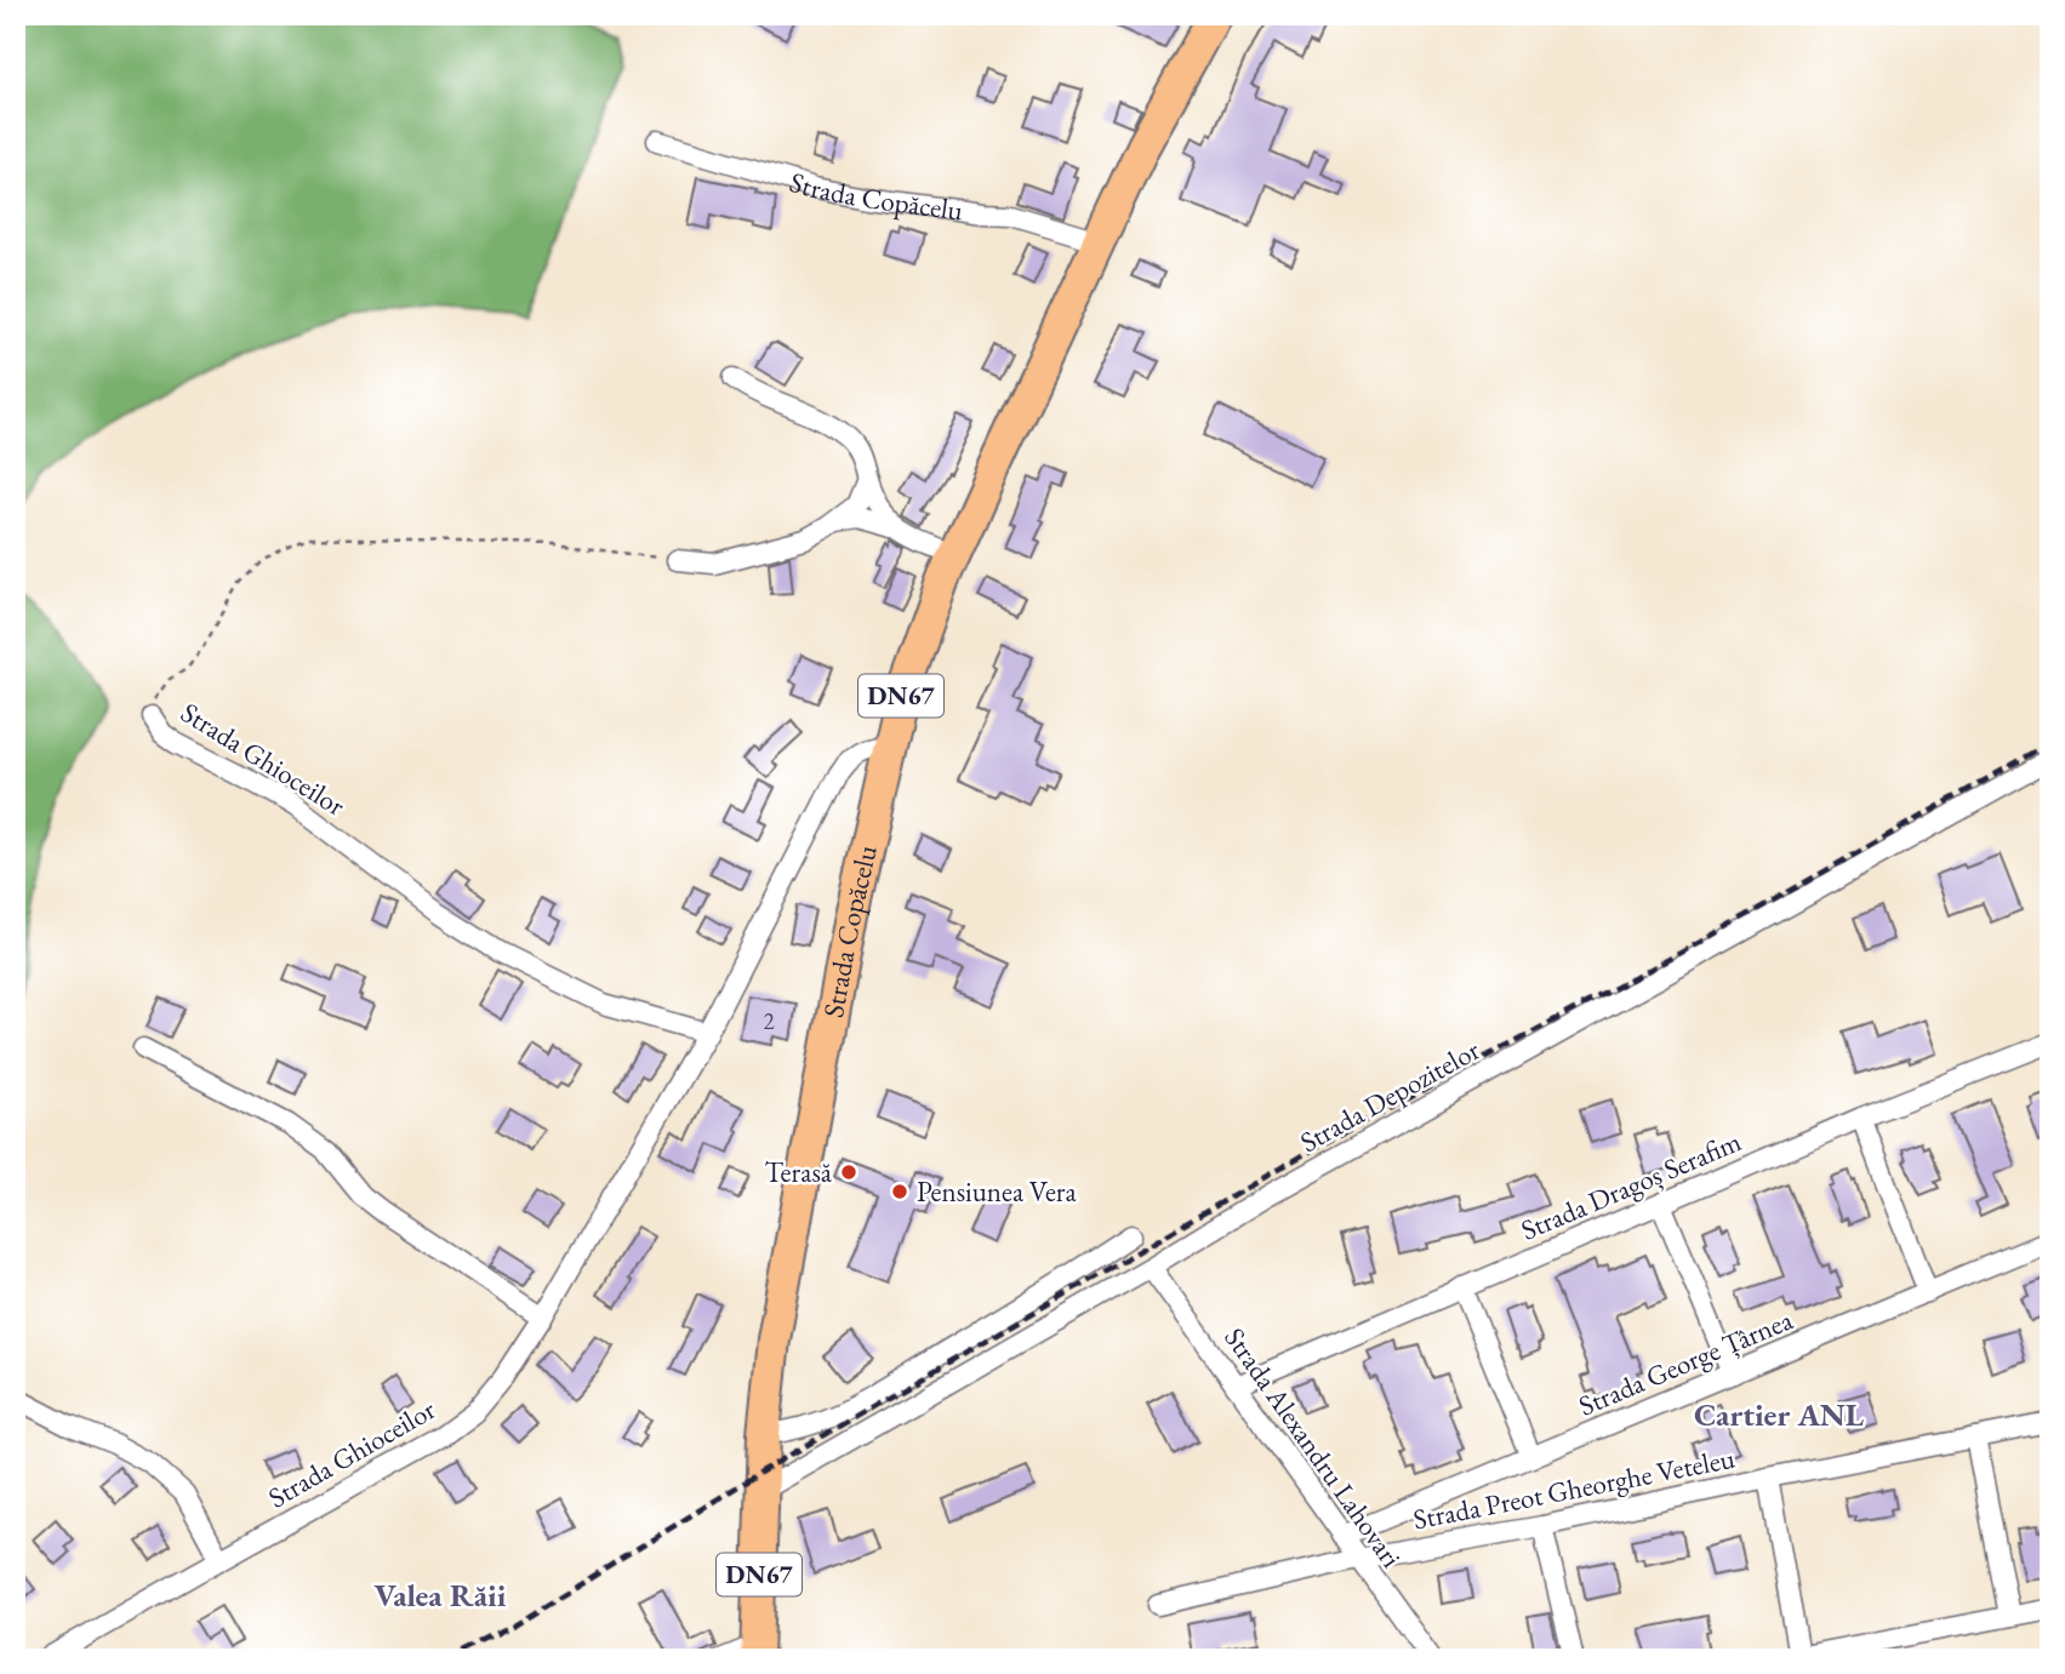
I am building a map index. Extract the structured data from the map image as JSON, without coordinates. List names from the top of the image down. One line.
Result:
{"streets":{"main road":["Strada Copăcelu","DN67"],"street":["Strada Ghioceilor","Strada Depozitelor","Strada Dragoș Serafim","Strada George Țârnea","Strada Alexandru Lahovari","Strada Preot Gheorghe Veteleu"]},"crossings":[["Strada Copăcelu","Strada Ghioceilor"],["Strada Copăcelu","Strada Depozitelor"],["Strada Depozitelor","Strada Alexandru Lahovari"],["Strada Dragoș Serafim","Strada Alexandru Lahovari"],["Strada George Țârnea","Strada Alexandru Lahovari"],["Strada Alexandru Lahovari","Strada Preot Gheorghe Veteleu"]],"districts":["Cartier ANL","Valea Răii"],"places":["Terasă","Pensiunea Vera"],"house_numbers":["2"]}
